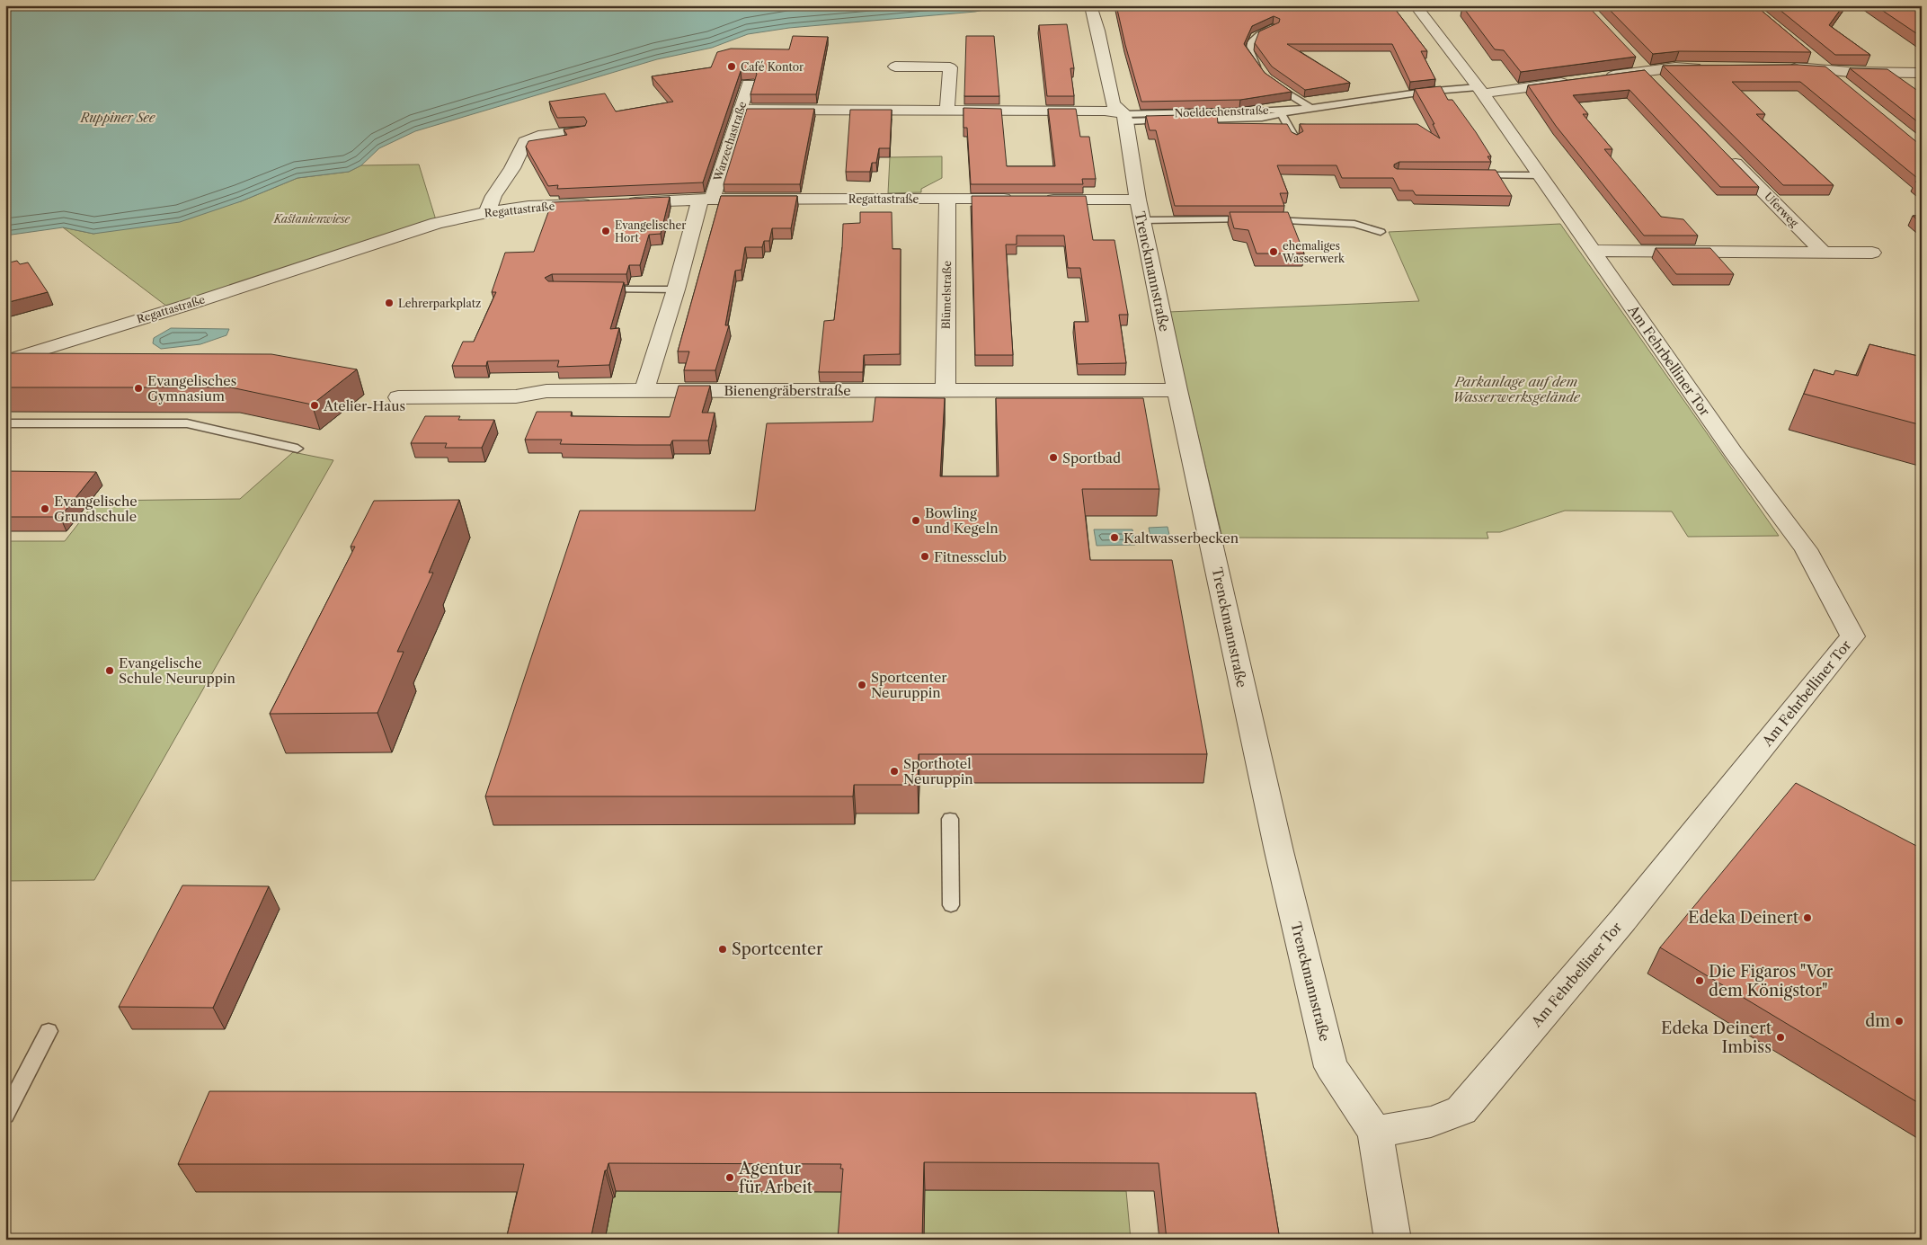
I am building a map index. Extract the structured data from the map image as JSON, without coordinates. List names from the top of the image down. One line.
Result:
{"streets":{"street":["Noeldechenstraße","Warzechastraße","Regattastraße","Uferweg","Trenckmannstraße","Blümelstraße","Am Fehrbelliner Tor","Bienengräberstraße"]},"crossings":[["Noeldechenstraße","Warzechastraße"],["Noeldechenstraße","Trenckmannstraße"],["Warzechastraße","Regattastraße"],["Warzechastraße","Bienengräberstraße"],["Regattastraße","Blümelstraße"],["Trenckmannstraße","Am Fehrbelliner Tor"],["Trenckmannstraße","Bienengräberstraße"],["Blümelstraße","Bienengräberstraße"]],"water":["Ruppiner See"],"parks":["Kastanienwiese","Parkanlage auf dem Wasserwerksgelände"],"places":["Café Kontor","Evangelischer Hort","ehemaliges Wasserwerk","Lehrerparkplatz","Evangelisches Gymnasium","Atelier-Haus","Sportbad","Evangelische Grundschule","Bowling und Kegeln","Kaltwasserbecken","Fitnessclub","Evangelische Schule Neuruppin","Sportcenter Neuruppin","Sporthotel Neuruppin","Edeka Deinert","Sportcenter","Die Figaros \"Vor dem Königstor\"","dm","Edeka Deinert Imbiss","Agentur für Arbeit"]}
